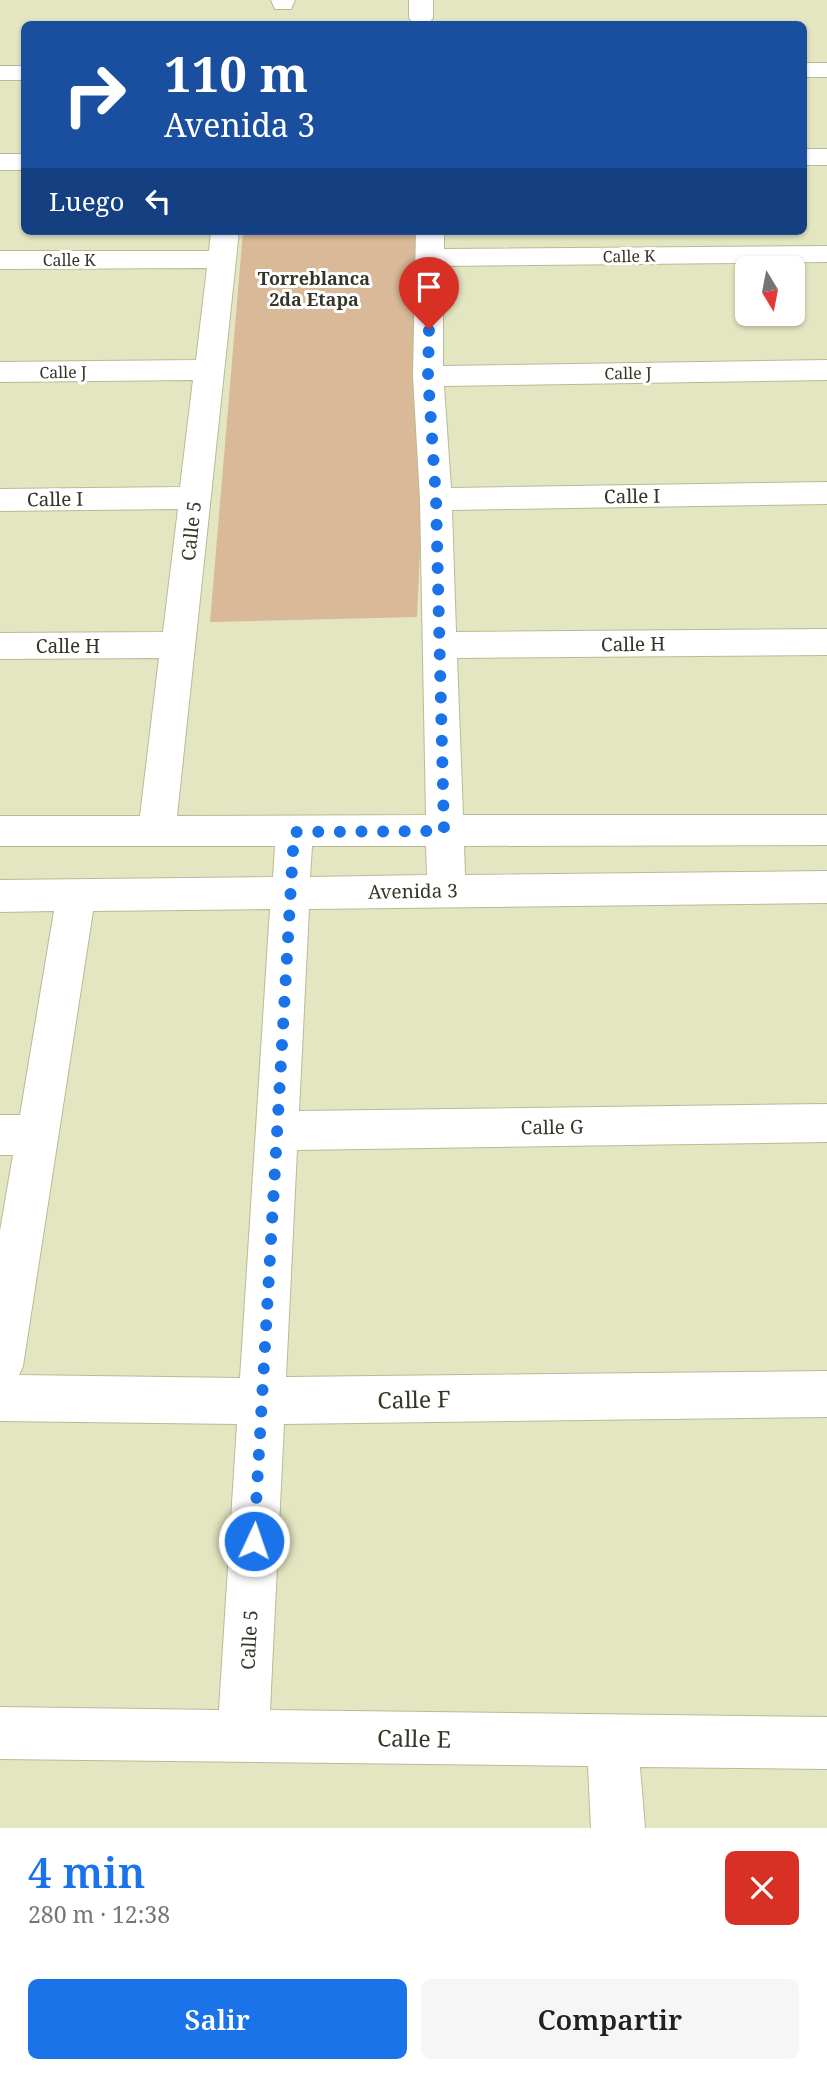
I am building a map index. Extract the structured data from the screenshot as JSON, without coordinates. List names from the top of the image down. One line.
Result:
{"streets":{"street":["Calle K","Calle J","Calle I","Calle 5","Calle H","Avenida 3","Calle G","Calle F","Calle E"]},"crossings":[["Calle K","Calle 5"],["Calle J","Calle 5"],["Calle I","Calle 5"],["Calle 5","Calle H"],["Calle 5","Avenida 3"],["Calle 5","Calle G"],["Calle 5","Calle F"],["Calle 5","Calle E"]],"districts":["Torreblanca 2da Etapa"],"north":"bottom","page":{"turn":["110 m","Avenida 3"],"then":"Luego","heading":["4 min","280 m · 12:38"],"buttons":["Salir","Compartir"]}}
